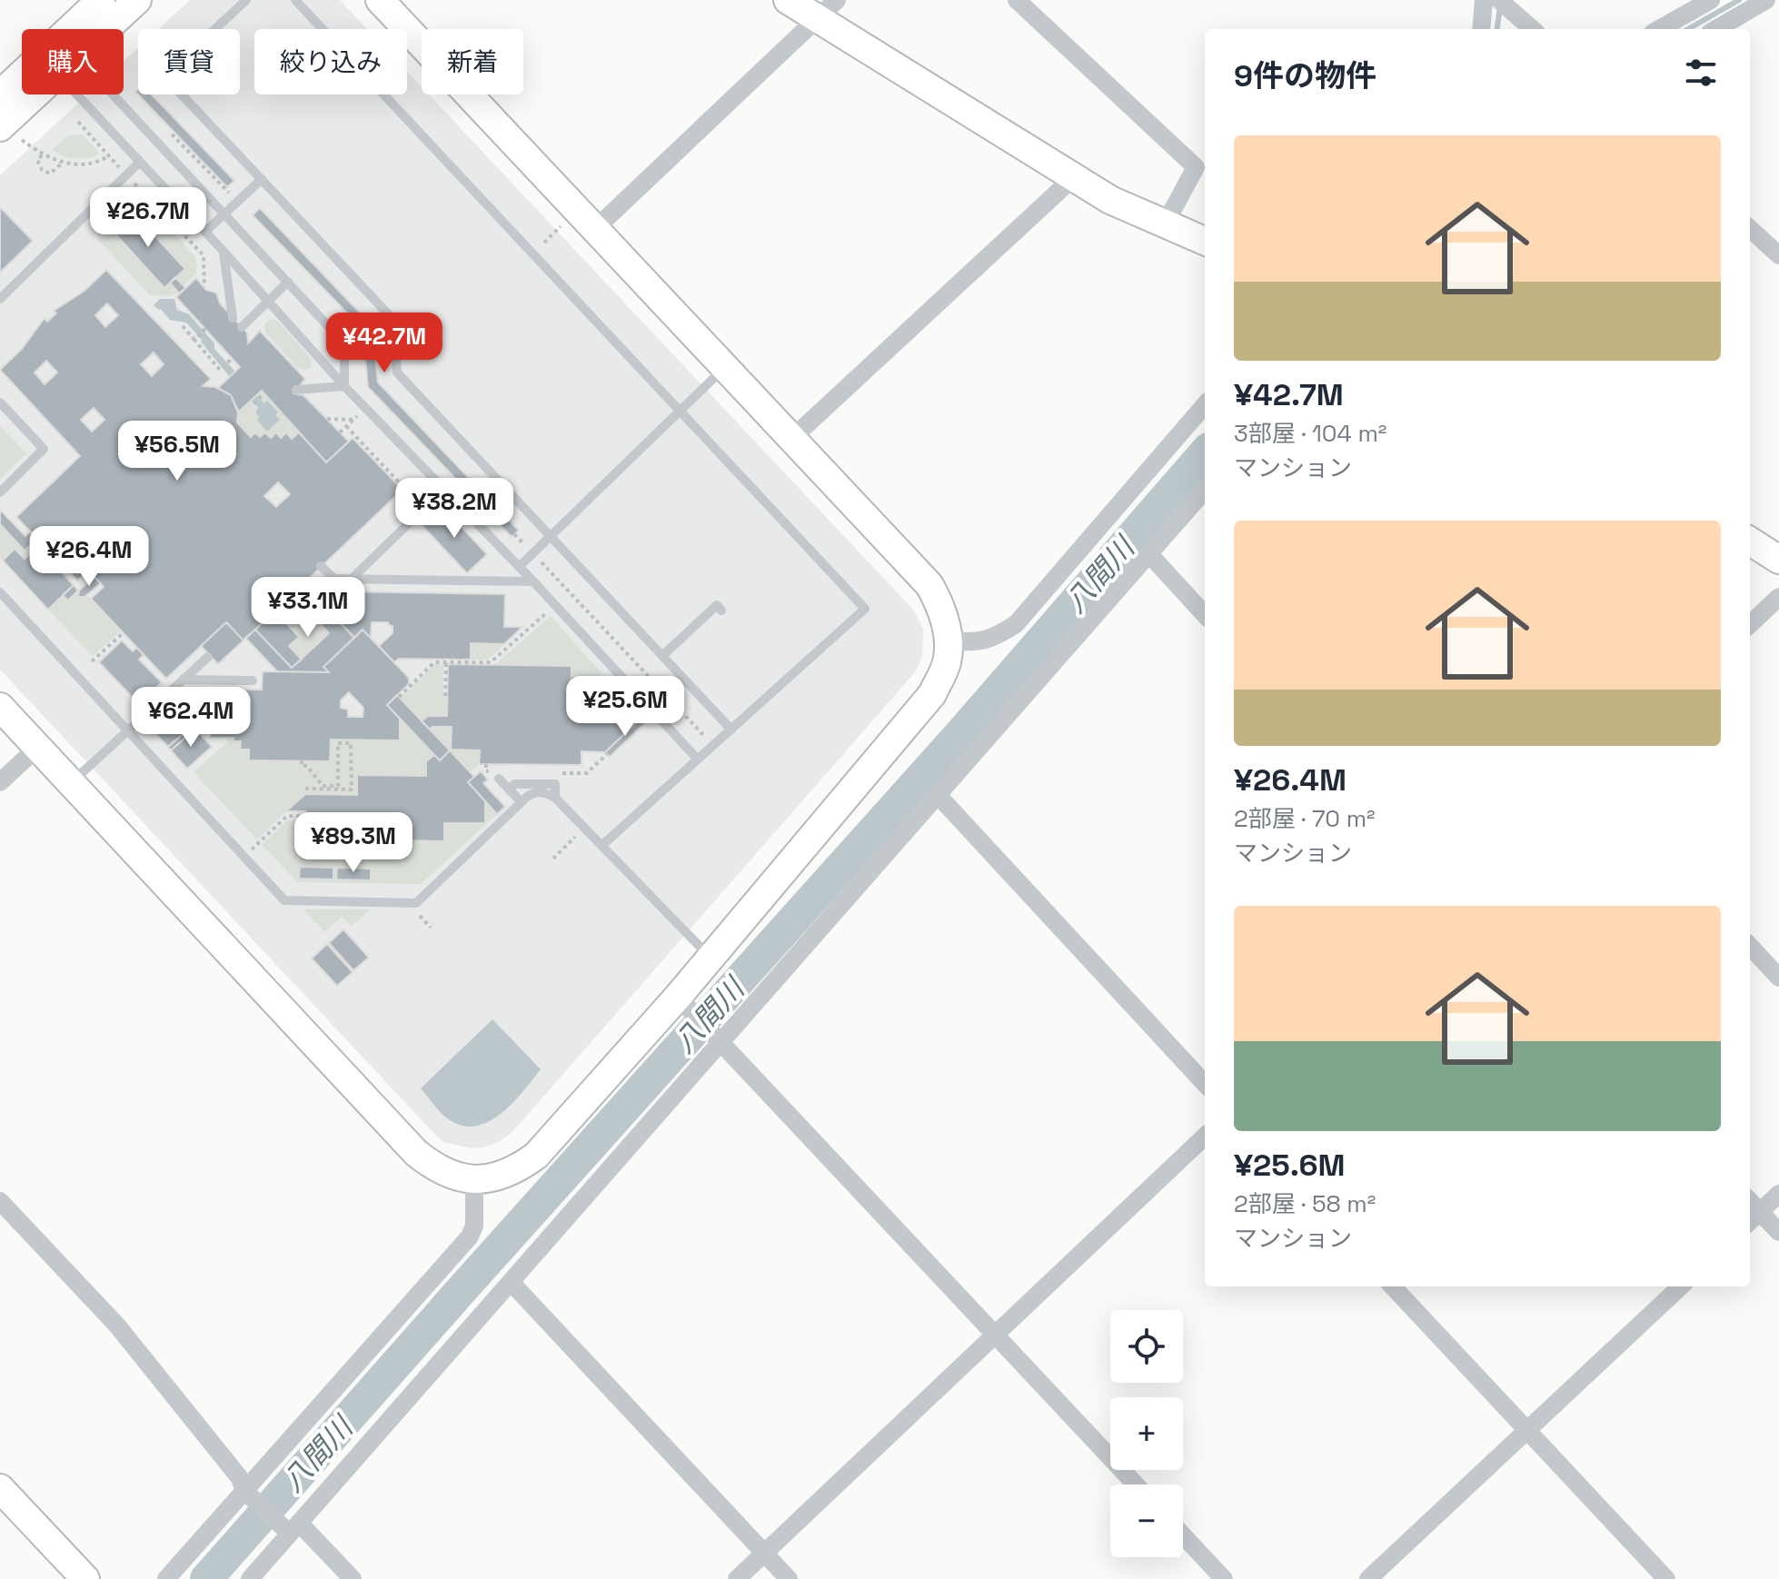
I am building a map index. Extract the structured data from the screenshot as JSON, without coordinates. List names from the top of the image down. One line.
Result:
{"water":["八間川"],"page":{"chip":["購入","賃貸","絞り込み","新着"],"heading":"9件の物件","list":[{"name":"¥42.7M","note":"3部屋 · 104 m² · マンション"},{"name":"¥26.4M","note":"2部屋 · 70 m² · マンション"},{"name":"¥25.6M","note":"2部屋 · 58 m² · マンション"}],"price":["¥26.7M","¥42.7M","¥56.5M","¥38.2M","¥26.4M","¥33.1M","¥25.6M","¥62.4M","¥89.3M"],"map_buttons":["+","−"]}}
